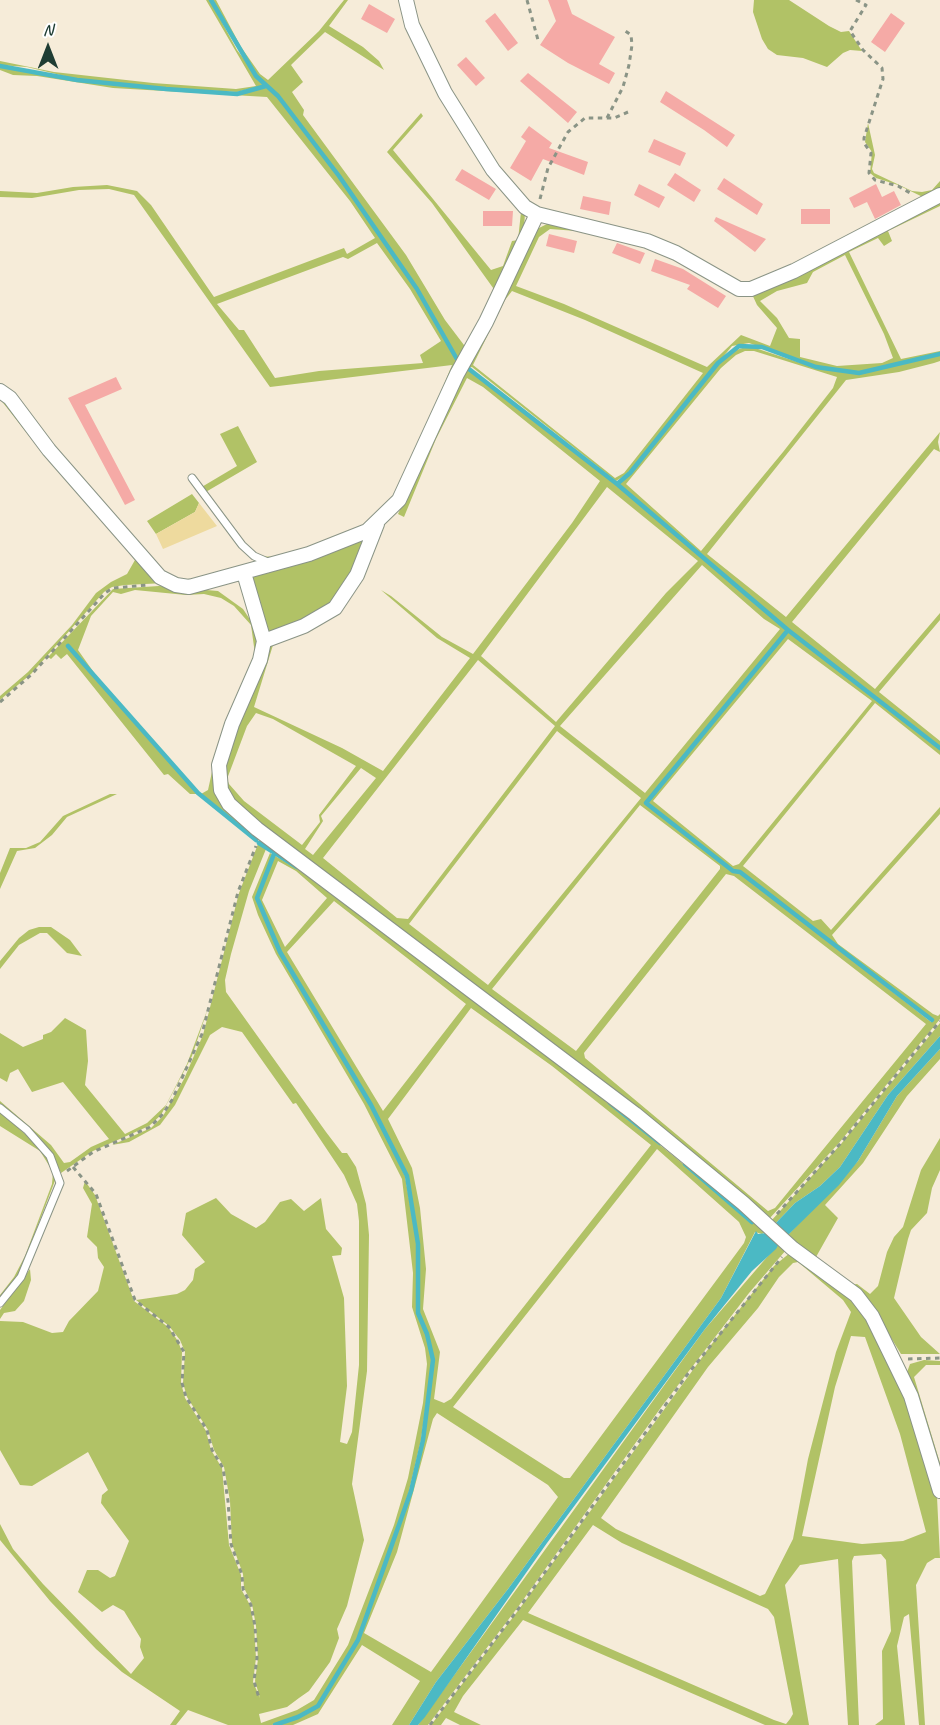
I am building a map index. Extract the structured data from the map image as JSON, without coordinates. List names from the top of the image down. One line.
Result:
{"north":"top"}
